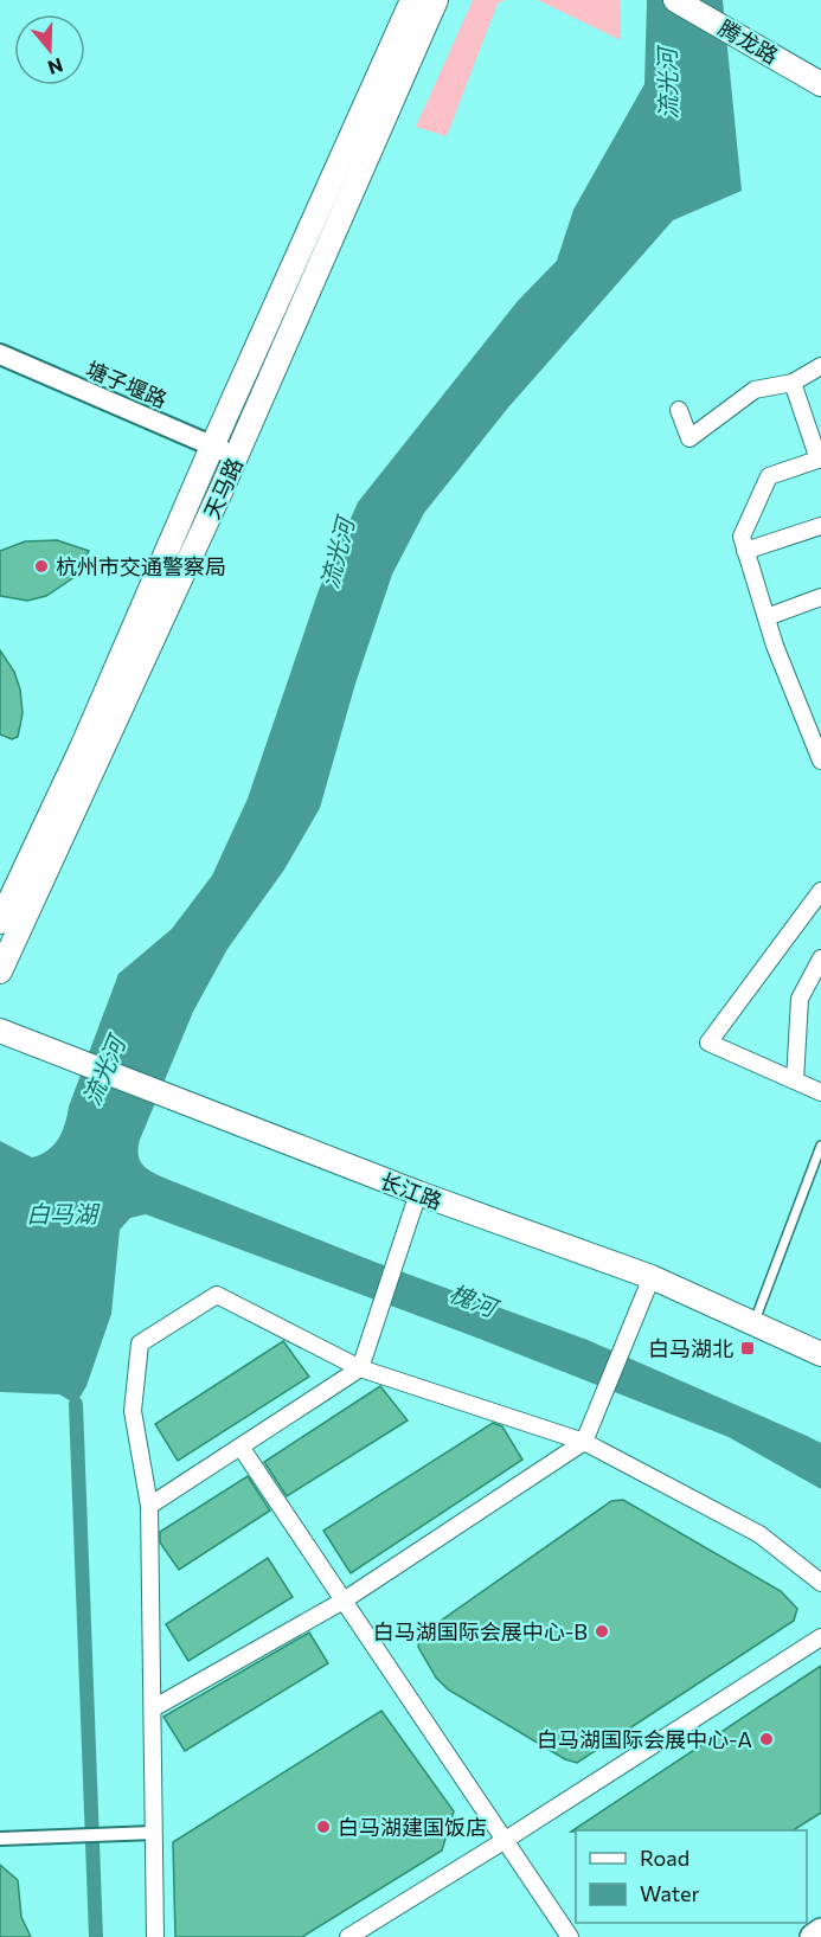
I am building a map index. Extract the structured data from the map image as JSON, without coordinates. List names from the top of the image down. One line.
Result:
{"streets":{"main road":["腾龙路","天马路","长江路"],"street":["塘子堰路"]},"crossings":[["塘子堰路","天马路"]],"water":["流光河","白马湖","槐河"],"places":{"other":["杭州市交通警察局","白马湖国际会展中心-B","白马湖国际会展中心-A","白马湖建国饭店"],"transit":["白马湖北"]},"legend":["Road","Water"],"north":"bottom"}
